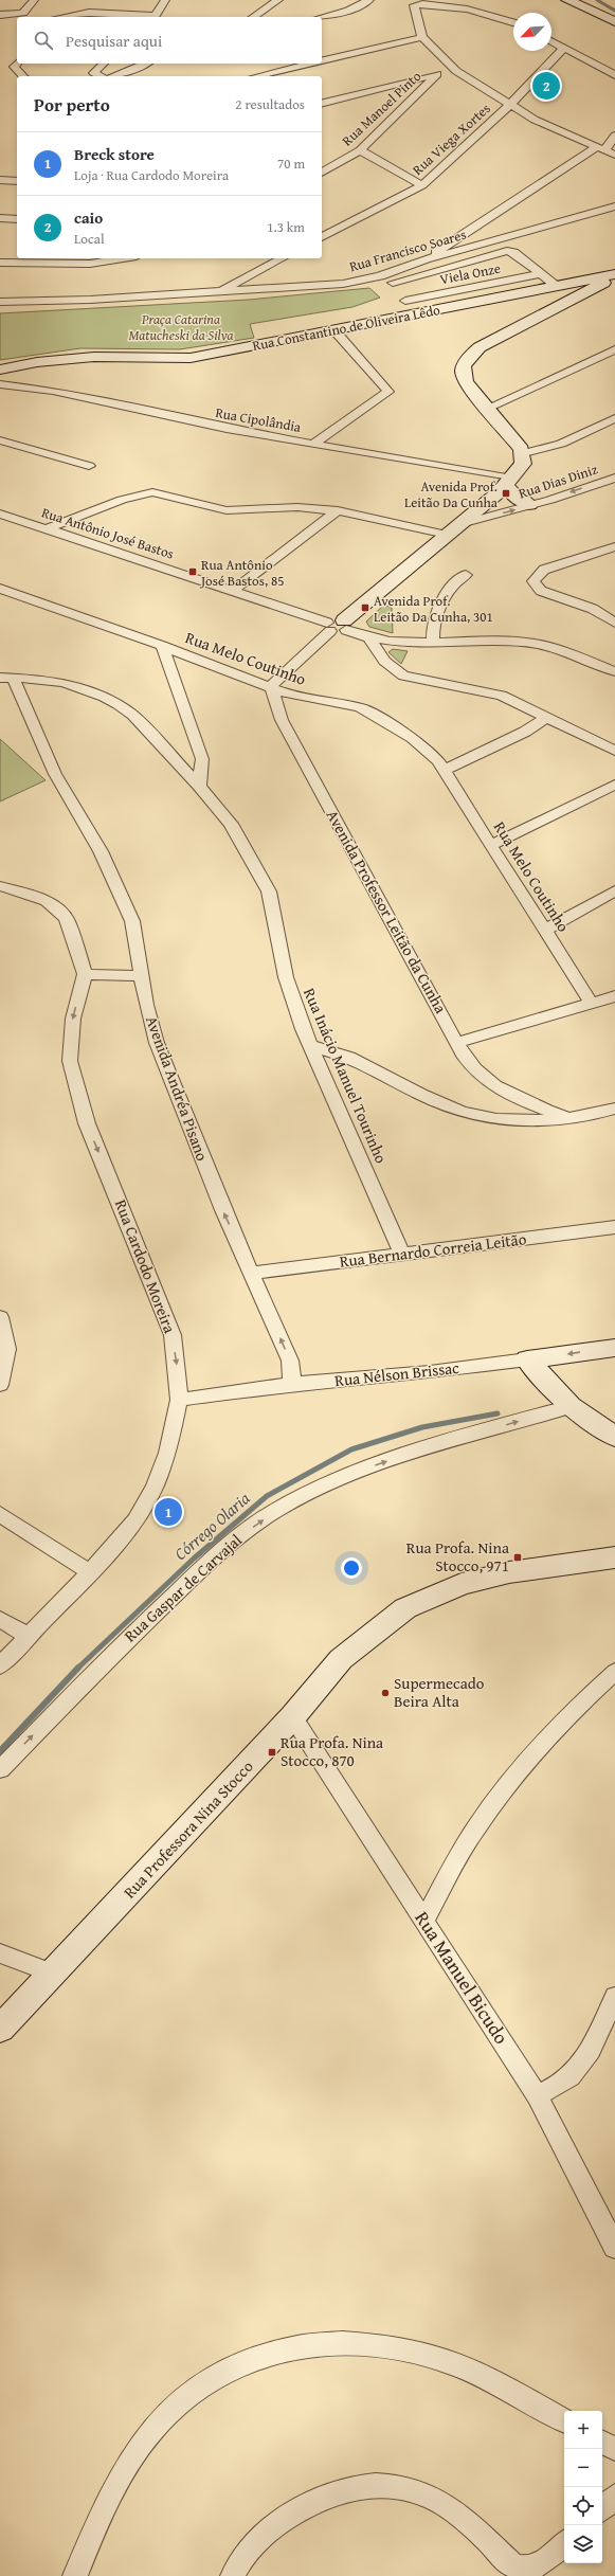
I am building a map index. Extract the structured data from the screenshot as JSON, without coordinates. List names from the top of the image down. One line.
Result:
{"streets":{"street":["Rua Manoel Pinto","Rua Viega Xortes","Rua Francisco Soares","Viela Onze","Rua Constantino de Oliveira Lêdo","Rua Cipolândia","Rua Dias Diniz","Rua Antônio José Bastos","Rua Melo Coutinho","Avenida Professor Leitão da Cunha","Rua Inácio Manuel Tourinho","Avenida Andréa Pisano","Rua Bernardo Correia Leitão","Rua Cardodo Moreira","Rua Nélson Brissac","Rua Gaspar de Carvajal","Rua Professora Nina Stocco","Rua Manuel Bicudo"]},"crossings":[["Rua Melo Coutinho","Avenida Professor Leitão da Cunha"],["Rua Inácio Manuel Tourinho","Avenida Andréa Pisano"],["Rua Inácio Manuel Tourinho","Rua Bernardo Correia Leitão"],["Avenida Andréa Pisano","Rua Bernardo Correia Leitão"],["Avenida Andréa Pisano","Rua Nélson Brissac"],["Rua Cardodo Moreira","Rua Nélson Brissac"],["Rua Professora Nina Stocco","Rua Manuel Bicudo"]],"one_way":["Avenida Andréa Pisano","Rua Cardodo Moreira","Rua Gaspar de Carvajal"],"water":["Córrego Olaria"],"parks":["Praça Catarina Matucheski da Silva"],"places":{"transit":["Avenida Prof. Leitão Da Cunha","Rua Antônio José Bastos, 85","Avenida Prof. Leitão Da Cunha, 301","Rua Profa. Nina Stocco, 971","Rua Profa. Nina Stocco, 870"],"other":["Supermecado Beira Alta"]},"north":"bottom left","page":{"search":"Pesquisar aqui","pins":["2","1"],"heading":["Por perto","2 resultados"],"list":[{"mark":"1","name":"Breck store","note":"Loja · Rua Cardodo Moreira","value":"70 m"},{"mark":"2","name":"caio","note":"Local","value":"1.3 km"}],"map_buttons":["+","−"]}}
